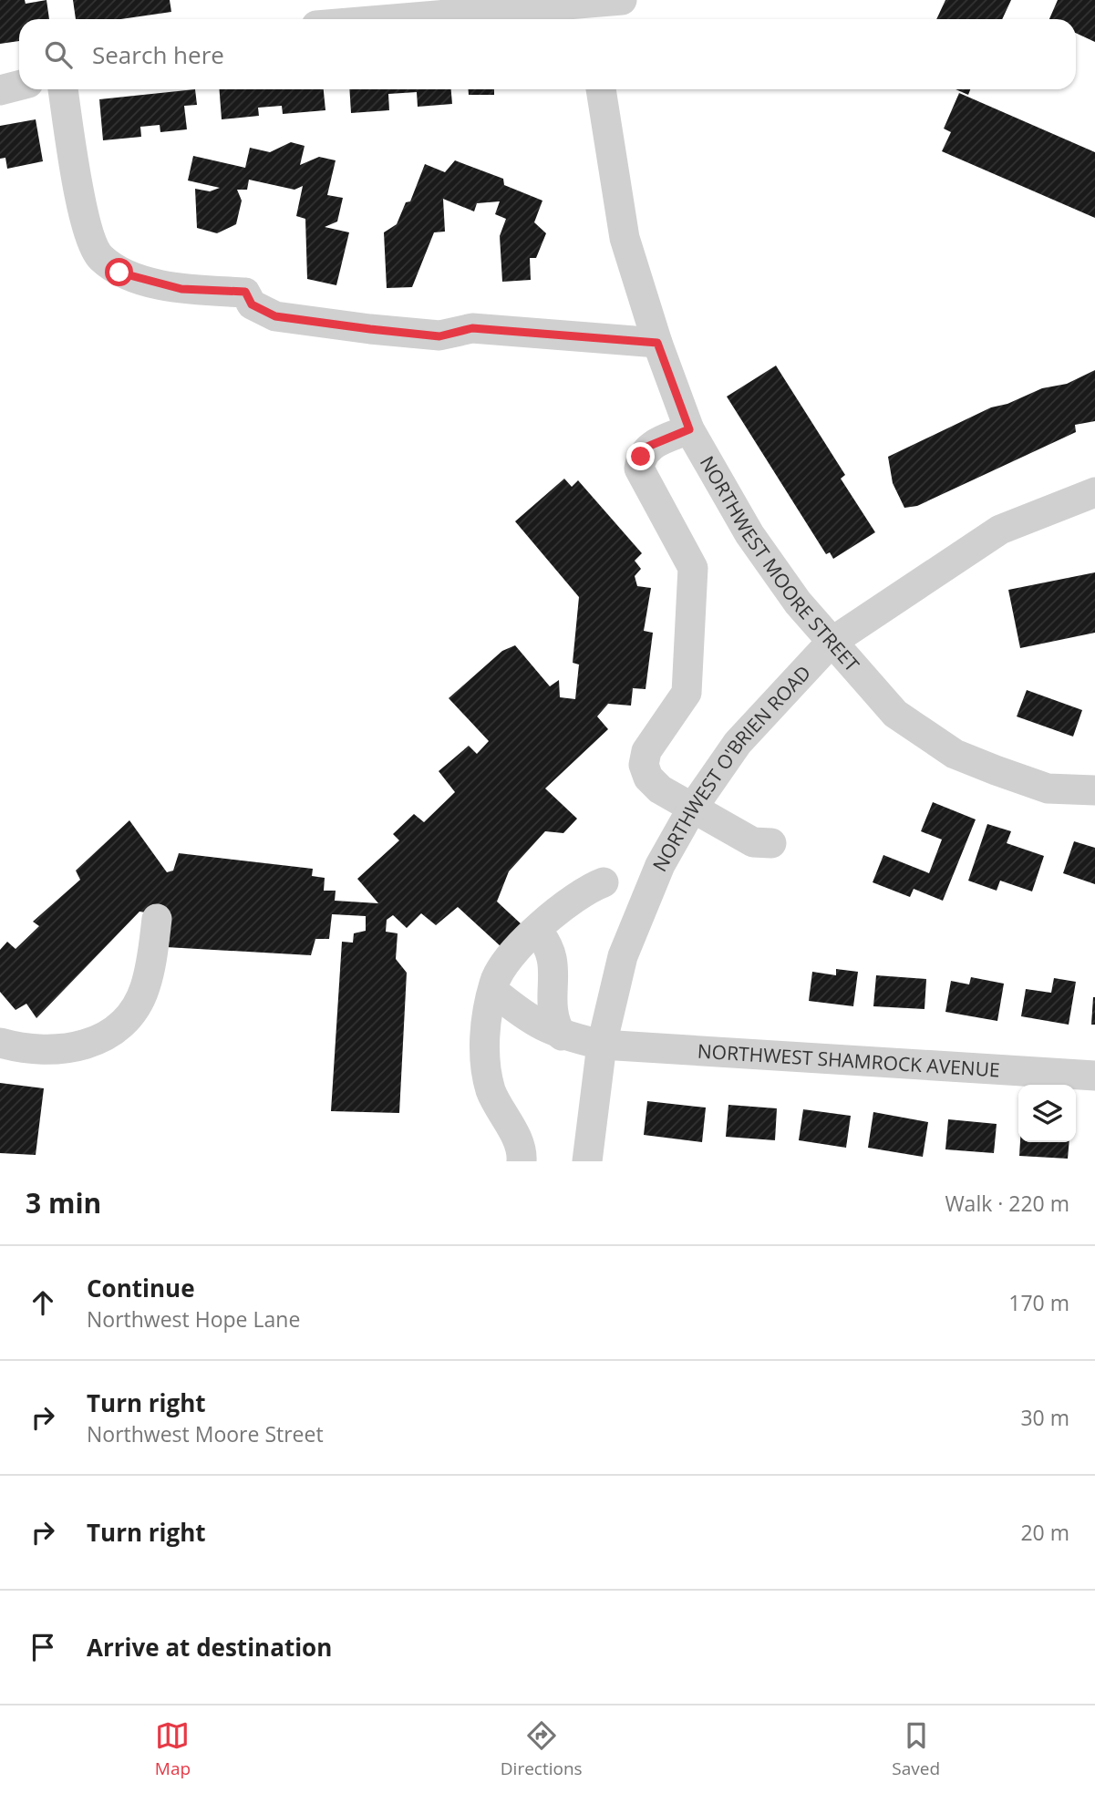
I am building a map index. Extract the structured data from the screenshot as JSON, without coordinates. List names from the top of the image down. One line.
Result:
{"streets":{"street":["NORTHWEST MOORE STREET","NORTHWEST O'BRIEN ROAD","NORTHWEST SHAMROCK AVENUE"]},"crossings":[["NORTHWEST MOORE STREET","NORTHWEST O'BRIEN ROAD"],["NORTHWEST O'BRIEN ROAD","NORTHWEST SHAMROCK AVENUE"]],"page":{"search":"Search here","heading":["3 min","Walk · 220 m"],"list":[["Continue","Northwest Hope Lane","170 m"],["Turn right","Northwest Moore Street","30 m"],["Turn right","20 m"],"Arrive at destination"],"nav":["Map","Directions","Saved"]}}
